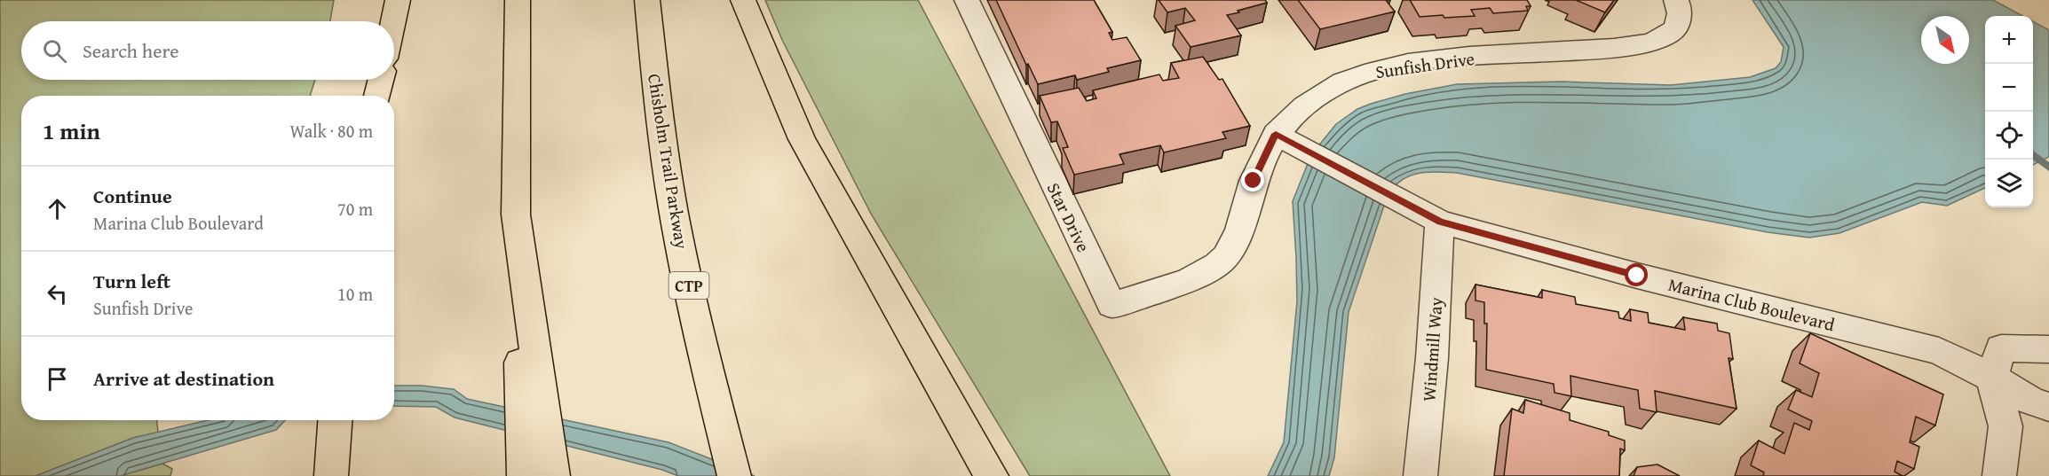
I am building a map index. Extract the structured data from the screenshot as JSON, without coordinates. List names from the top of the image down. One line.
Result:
{"streets":{"highway":["Chisholm Trail Parkway","CTP"],"lane":["Sunfish Drive","Star Drive","Marina Club Boulevard","Windmill Way"]},"crossings":[["Sunfish Drive","Star Drive"],["Sunfish Drive","Marina Club Boulevard"],["Marina Club Boulevard","Windmill Way"]],"north":"bottom right","page":{"map_buttons":["+","−"],"search":"Search here","heading":["1 min","Walk · 80 m"],"list":[["Continue","Marina Club Boulevard","70 m"],["Turn left","Sunfish Drive","10 m"],"Arrive at destination"]}}
